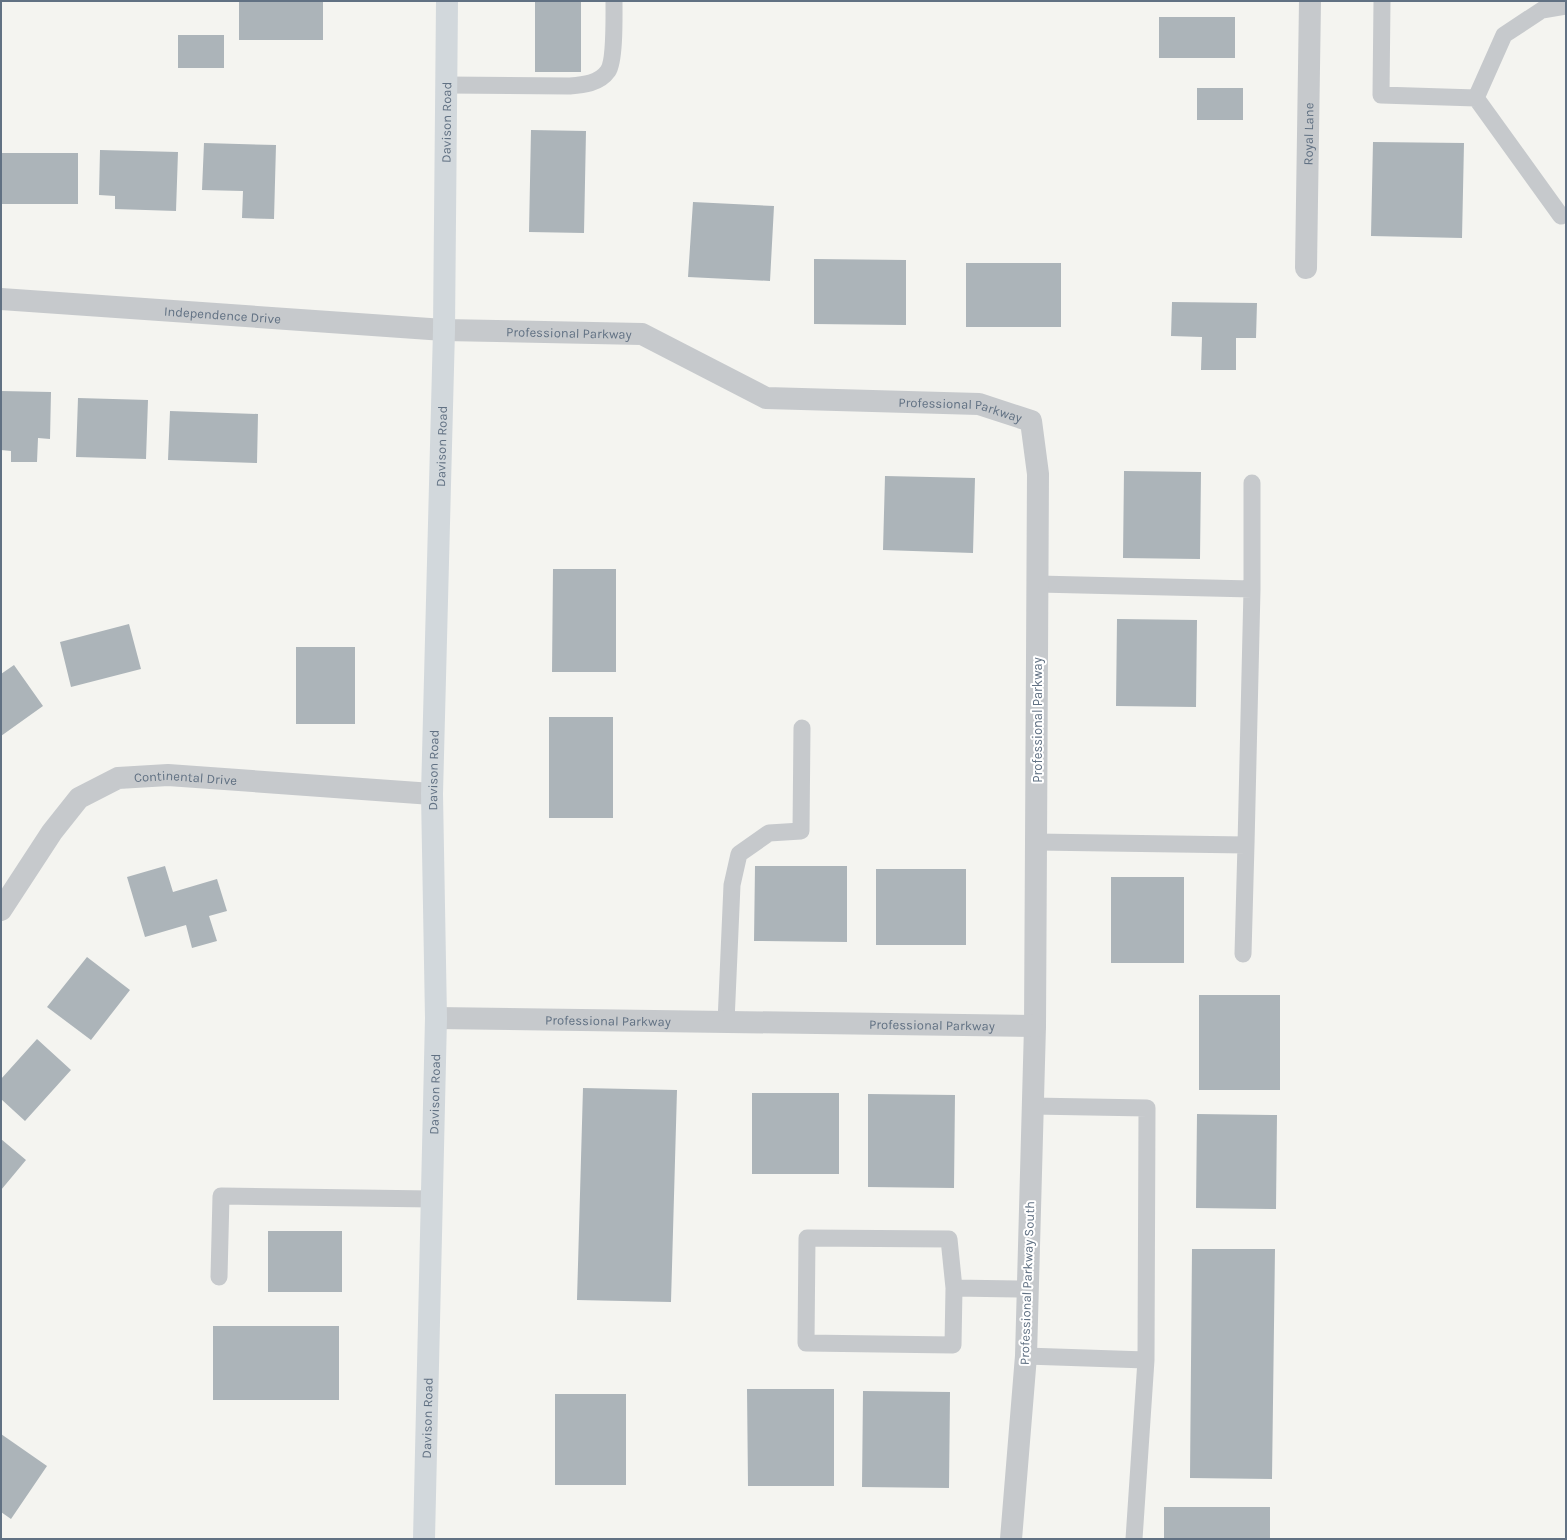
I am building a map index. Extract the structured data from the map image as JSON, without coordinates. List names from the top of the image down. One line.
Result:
{"streets":{"street":["Davison Road","Royal Lane","Independence Drive","Professional Parkway","Continental Drive","Professional Parkway South"]},"crossings":[["Davison Road","Independence Drive"],["Davison Road","Professional Parkway"],["Davison Road","Continental Drive"],["Independence Drive","Professional Parkway"],["Professional Parkway","Professional Parkway South"]]}
